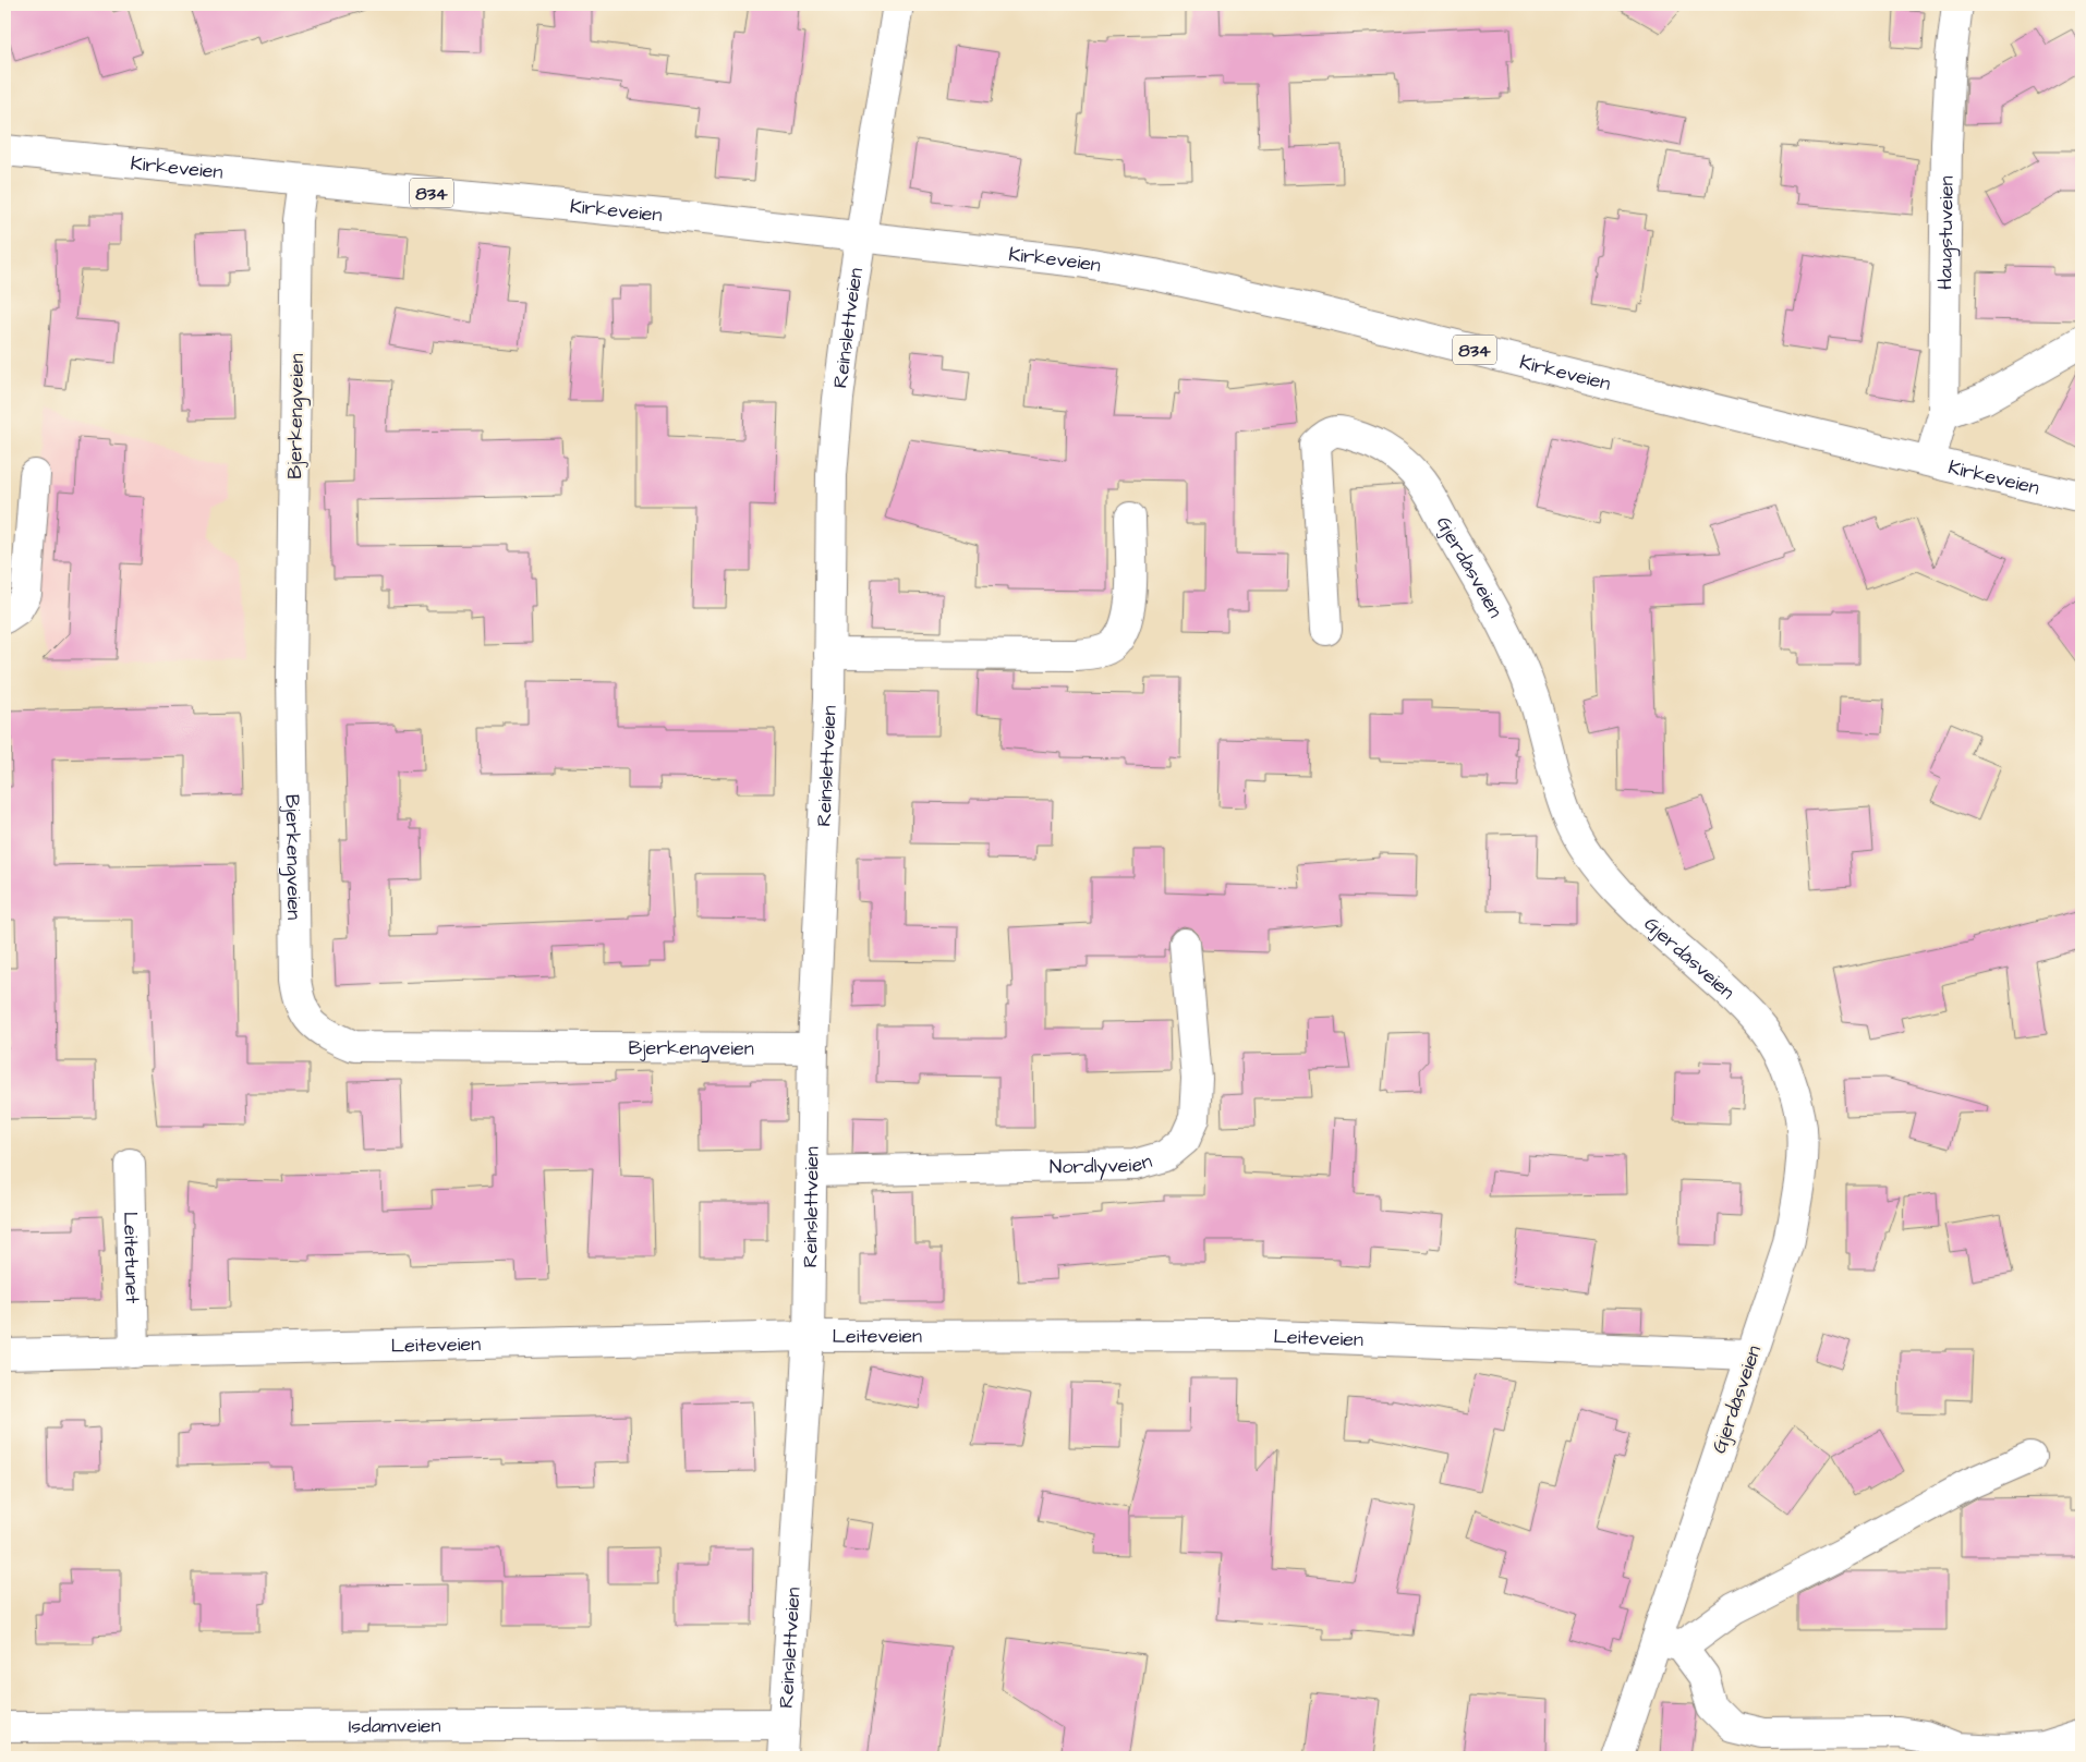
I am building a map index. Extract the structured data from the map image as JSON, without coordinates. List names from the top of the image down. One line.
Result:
{"streets":{"street":["Kirkeveien","834","Haugstuveien","Reinslettveien","Bjerkengveien","Gjerdåsveien","Nordlyveien","Leitetunet","Leiteveien","Isdamveien"]},"crossings":[["Kirkeveien","Haugstuveien"],["Kirkeveien","Reinslettveien"],["Kirkeveien","Bjerkengveien"],["Reinslettveien","Bjerkengveien"],["Reinslettveien","Nordlyveien"],["Reinslettveien","Leiteveien"],["Reinslettveien","Isdamveien"],["Gjerdåsveien","Leiteveien"],["Leitetunet","Leiteveien"]]}
